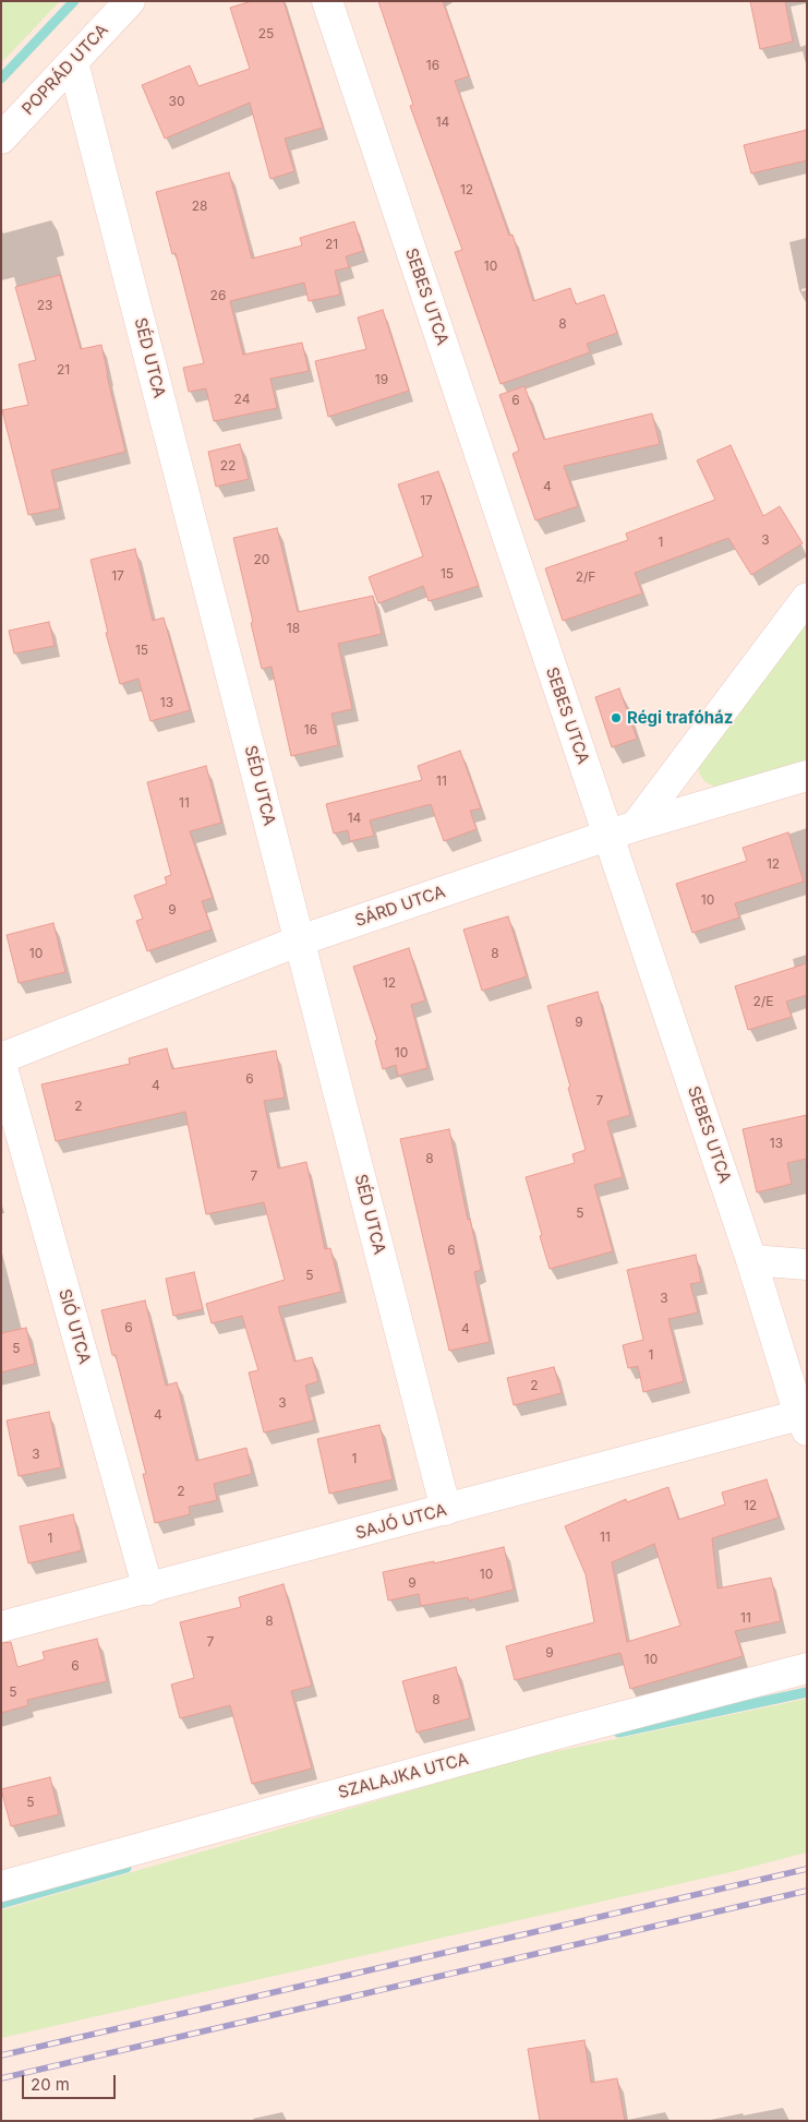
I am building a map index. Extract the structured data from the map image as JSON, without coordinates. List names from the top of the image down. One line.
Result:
{"streets":{"street":["POPRÁD UTCA","SEBES UTCA","SÉD UTCA","SÁRD UTCA","SIÓ UTCA","SAJÓ UTCA","SZALAJKA UTCA"]},"crossings":[["POPRÁD UTCA","SÉD UTCA"],["SEBES UTCA","SÁRD UTCA"],["SEBES UTCA","SAJÓ UTCA"],["SÉD UTCA","SÁRD UTCA"],["SÉD UTCA","SAJÓ UTCA"],["SIÓ UTCA","SAJÓ UTCA"]],"places":["Régi trafóház"],"house_numbers":["25","16","30","14","12","28","21","10","26","23","8","21","19","24","6","22","4","17","3","1","20","15","17","2/F","18","15","13","16","11","11","14","12","10","9","10","8","12","2/E","9","10","6","4","7","2","13","8","7","5","6","5","3","6","4","5","1","2","3","4","3","1","2","12","11","1","10","9","11","8","7","9","10","6","5","8","5"],"scale_bar":"20 m"}
